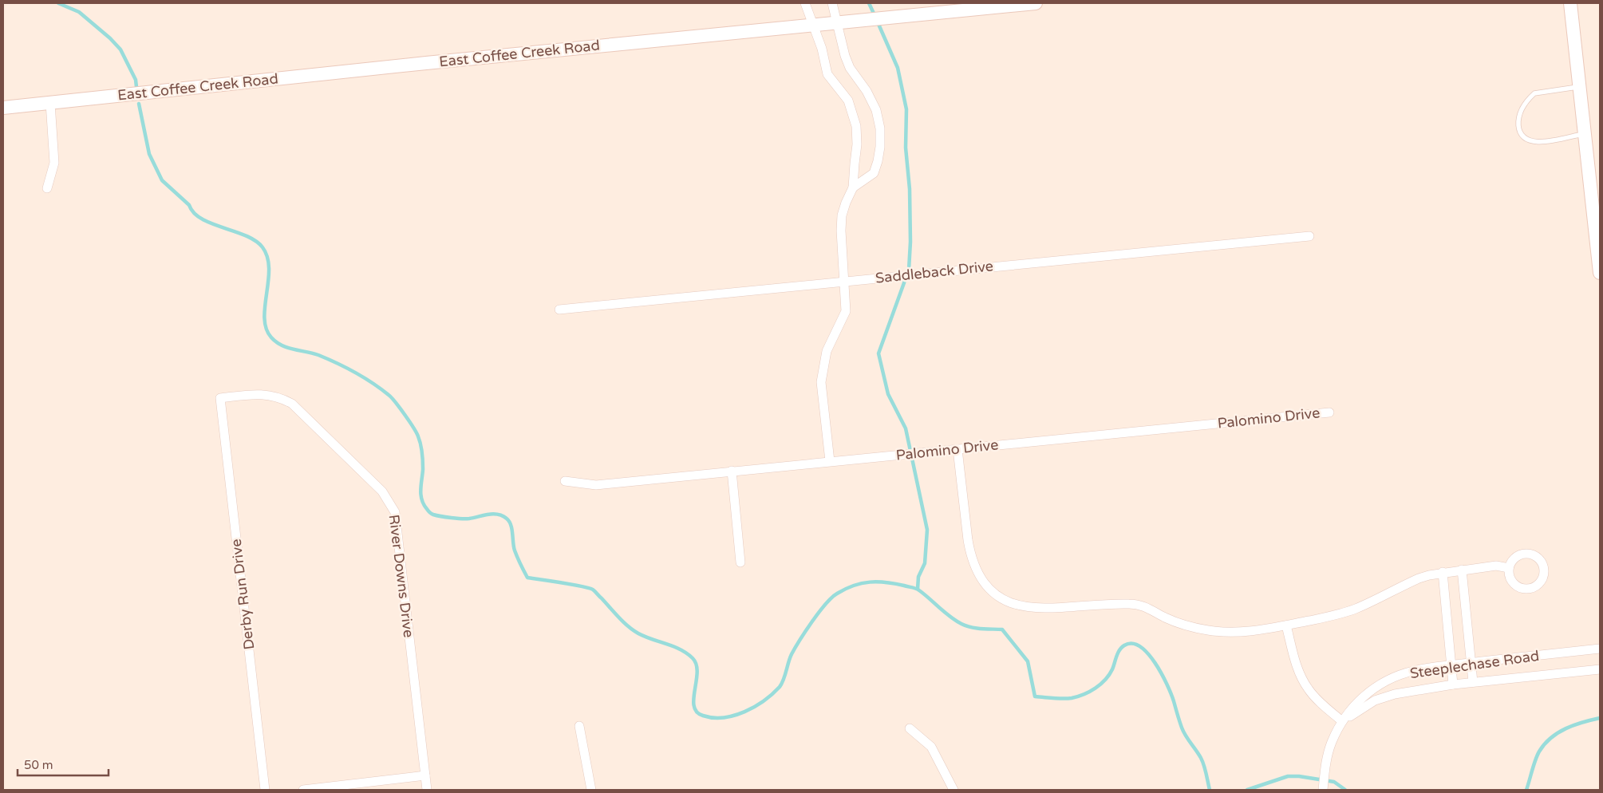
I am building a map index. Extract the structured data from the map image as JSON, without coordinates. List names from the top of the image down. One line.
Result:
{"streets":{"street":["East Coffee Creek Road","Saddleback Drive","Palomino Drive","River Downs Drive","Derby Run Drive","Steeplechase Road"]},"crossings":[["River Downs Drive","Derby Run Drive"]],"scale_bar":"50 m"}
